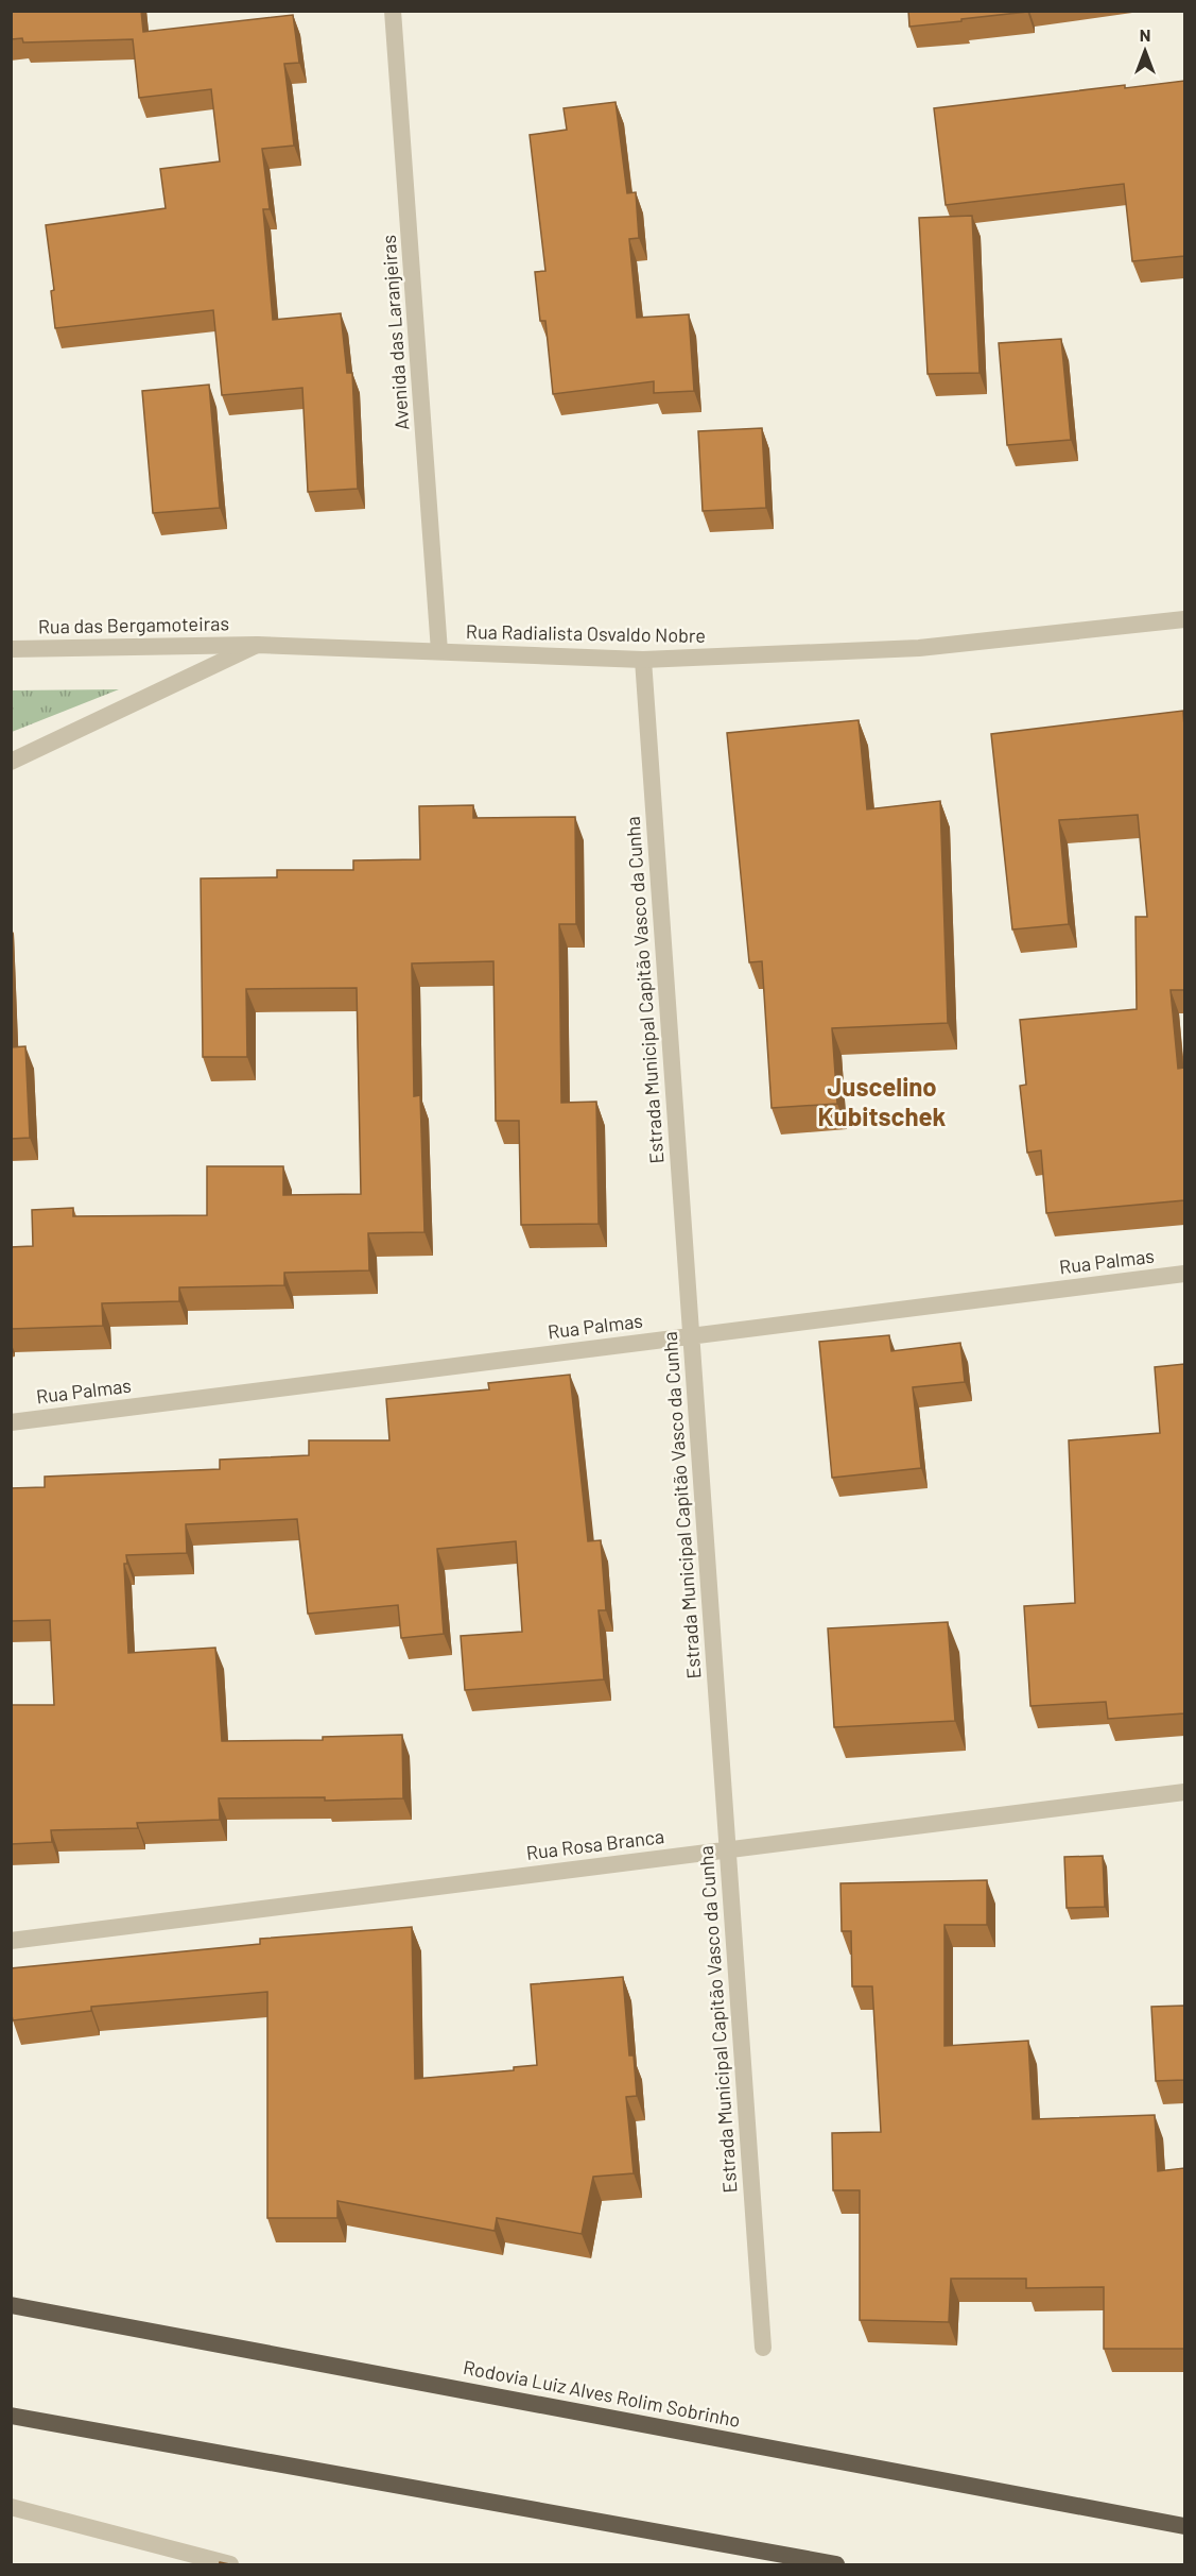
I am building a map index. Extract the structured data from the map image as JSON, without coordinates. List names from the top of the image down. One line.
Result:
{"streets":{"highway":["Rodovia Luiz Alves Rolim Sobrinho"],"street":["Avenida das Laranjeiras","Rua das Bergamoteiras","Rua Radialista Osvaldo Nobre","Estrada Municipal Capitão Vasco da Cunha","Rua Palmas","Rua Rosa Branca"]},"crossings":[["Avenida das Laranjeiras","Rua Radialista Osvaldo Nobre"],["Rua das Bergamoteiras","Rua Radialista Osvaldo Nobre"],["Rua Radialista Osvaldo Nobre","Estrada Municipal Capitão Vasco da Cunha"],["Estrada Municipal Capitão Vasco da Cunha","Rua Palmas"],["Estrada Municipal Capitão Vasco da Cunha","Rua Rosa Branca"]],"districts":["Juscelino Kubitschek"],"north":"top"}
